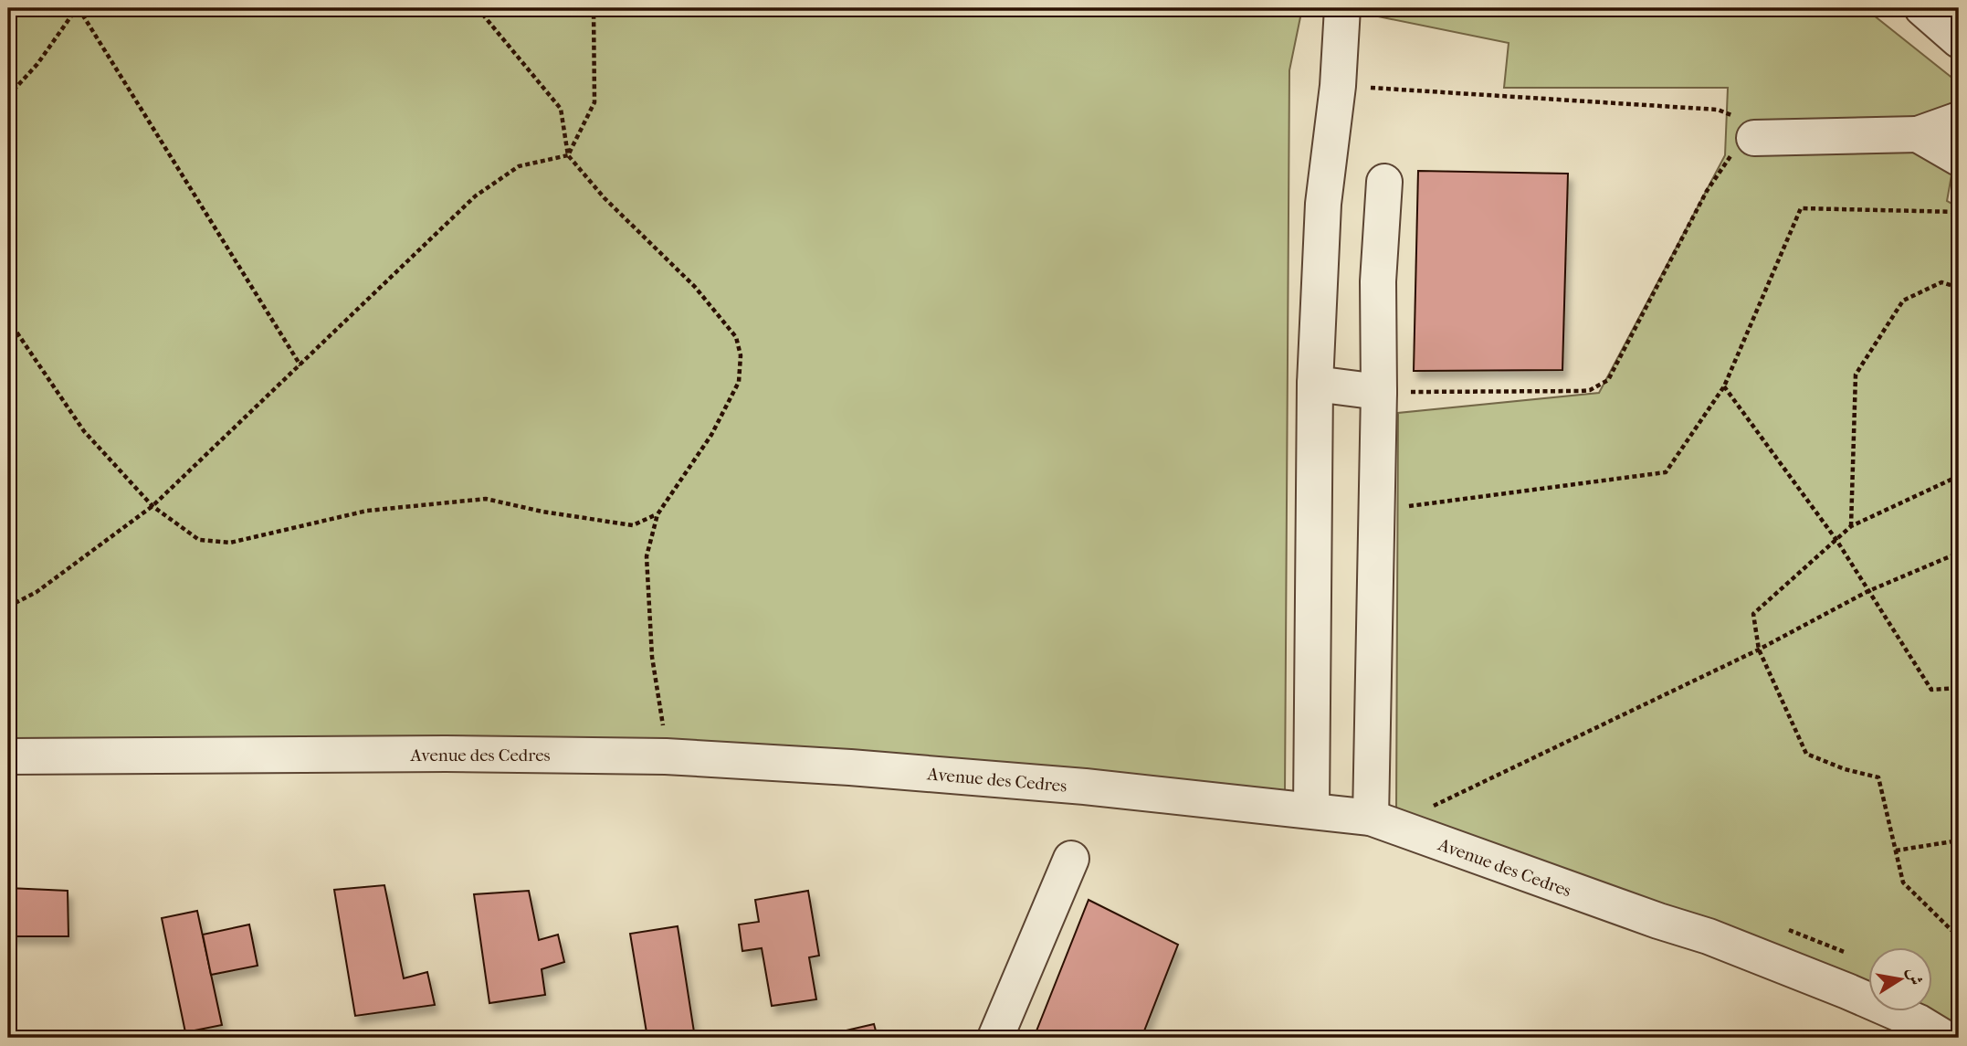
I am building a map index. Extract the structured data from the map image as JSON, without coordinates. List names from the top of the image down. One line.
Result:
{"streets":{"street":["Avenue des Cedres"]},"north":"right"}
